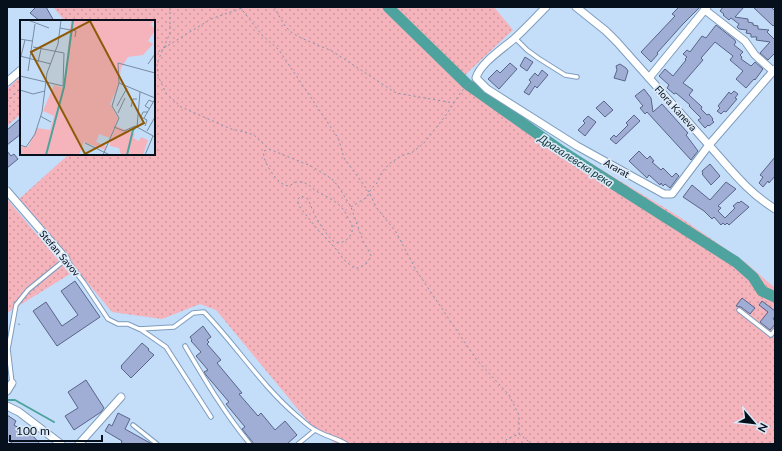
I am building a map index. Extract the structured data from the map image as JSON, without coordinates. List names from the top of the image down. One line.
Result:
{"streets":{"street":["Flora Kaneva","Ararat","Stefan Savov"]},"crossings":[["Flora Kaneva","Ararat"]],"water":["Драгалевска река"],"scale_bar":"100 m","north":"bottom right"}
